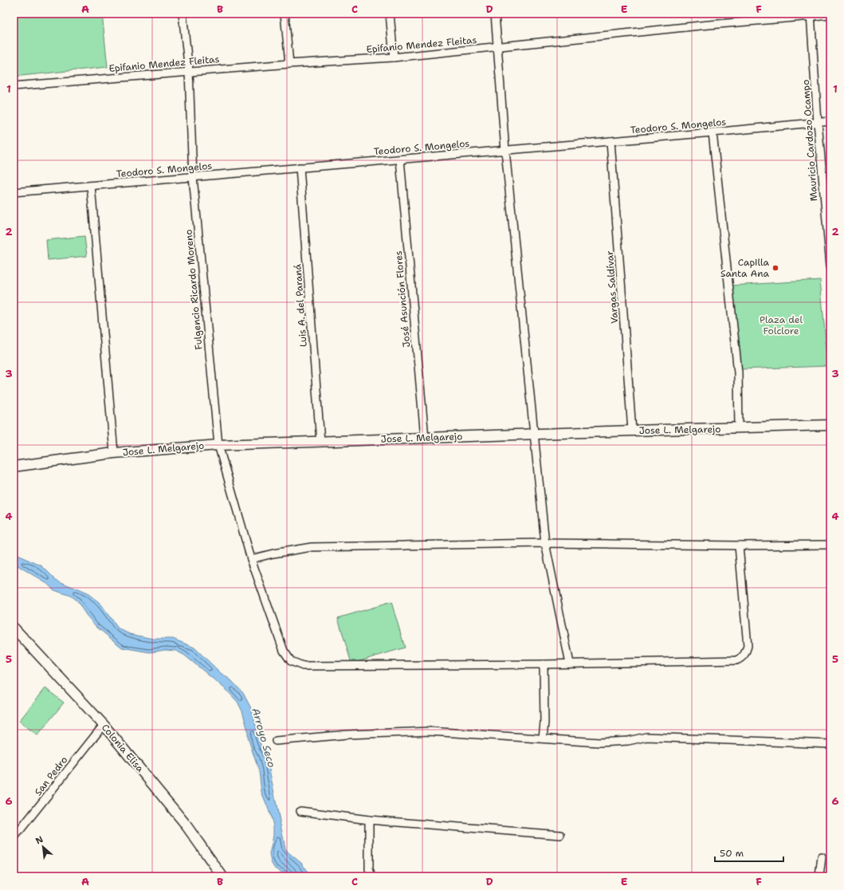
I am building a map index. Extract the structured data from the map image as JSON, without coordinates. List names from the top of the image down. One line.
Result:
{"streets":{"street":["Epifanio Mendez Fleitas","Teodoro S. Mongelos","Mauricio Cardozo Ocampo","Vargas Saldívar","Fulgencio Ricardo Moreno","José Asunción Flores","Luis A. del Paraná","Jose L. Melgarejo","Colonia Elisa","San Pedro"]},"crossings":[["Epifanio Mendez Fleitas","Mauricio Cardozo Ocampo"],["Epifanio Mendez Fleitas","Fulgencio Ricardo Moreno"],["Teodoro S. Mongelos","Mauricio Cardozo Ocampo"],["Teodoro S. Mongelos","Vargas Saldívar"],["Teodoro S. Mongelos","Fulgencio Ricardo Moreno"],["Teodoro S. Mongelos","José Asunción Flores"],["Teodoro S. Mongelos","Luis A. del Paraná"],["Vargas Saldívar","Jose L. Melgarejo"],["Fulgencio Ricardo Moreno","Jose L. Melgarejo"],["José Asunción Flores","Jose L. Melgarejo"],["Luis A. del Paraná","Jose L. Melgarejo"],["Colonia Elisa","San Pedro"]],"water":["Arroyo Seco"],"parks":["Plaza del Folclore"],"places":["Capilla Santa Ana"],"scale_bar":"50 m","north":"top left","grid":{"columns":["A","B","C","D","E","F"],"rows":["1","2","3","4","5","6"]}}
